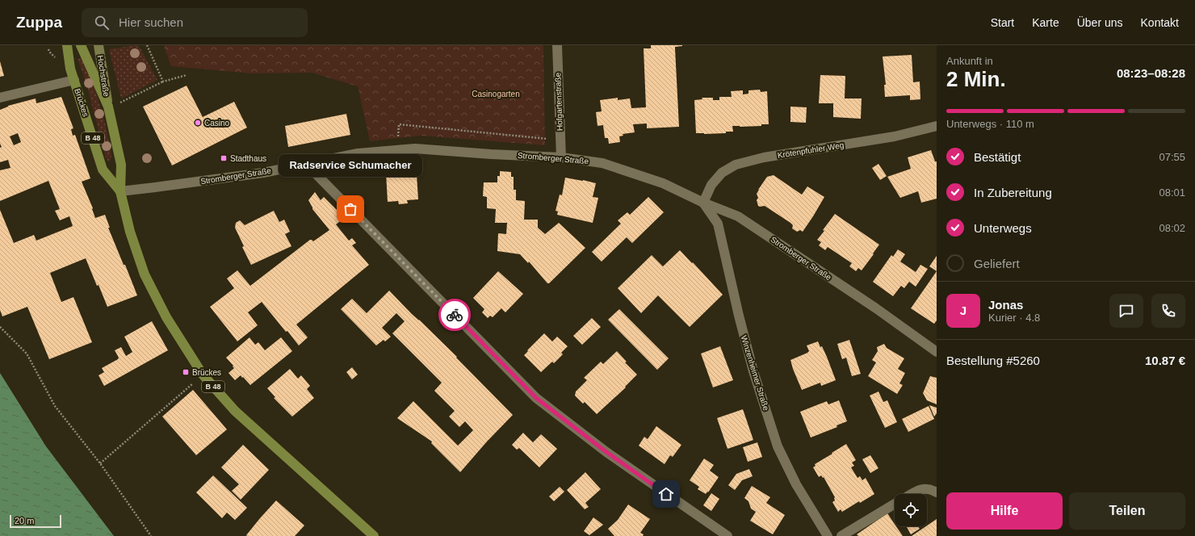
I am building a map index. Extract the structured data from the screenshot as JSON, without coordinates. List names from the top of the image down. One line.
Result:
{"streets":{"main road":["Brückes","B 48"],"street":["Hochstraße","Hofgartenstraße","Krötenpfuhler Weg","Stromberger Straße","Winzenheimer Straße"]},"crossings":[["Hochstraße","Brückes"],["Hofgartenstraße","Stromberger Straße"],["Brückes","Stromberger Straße"],["Krötenpfuhler Weg","Stromberger Straße"],["Krötenpfuhler Weg","Winzenheimer Straße"],["Stromberger Straße","Winzenheimer Straße"]],"parks":["Casinogarten"],"places":{"other":["Casino","Radservice Schumacher"],"transit":["Stadthaus","Brückes"]},"scale_bar":"20 m","page":{"header":"Zuppa","search":"Hier suchen","nav":["Start","Karte","Über uns","Kontakt"],"heading":["2 Min.","Ankunft in","08:23–08:28"],"panel":["Jonas","Kurier · 4.8","Bestellung #5260","10.87 €"],"bar":"Unterwegs · 110 m","list":[["Bestätigt","07:55"],["In Zubereitung","08:01"],["Unterwegs","08:02"],"Geliefert"],"bubble":"Radservice Schumacher","round":"J","buttons":["Hilfe","Teilen"],"scale":"20 m"}}
